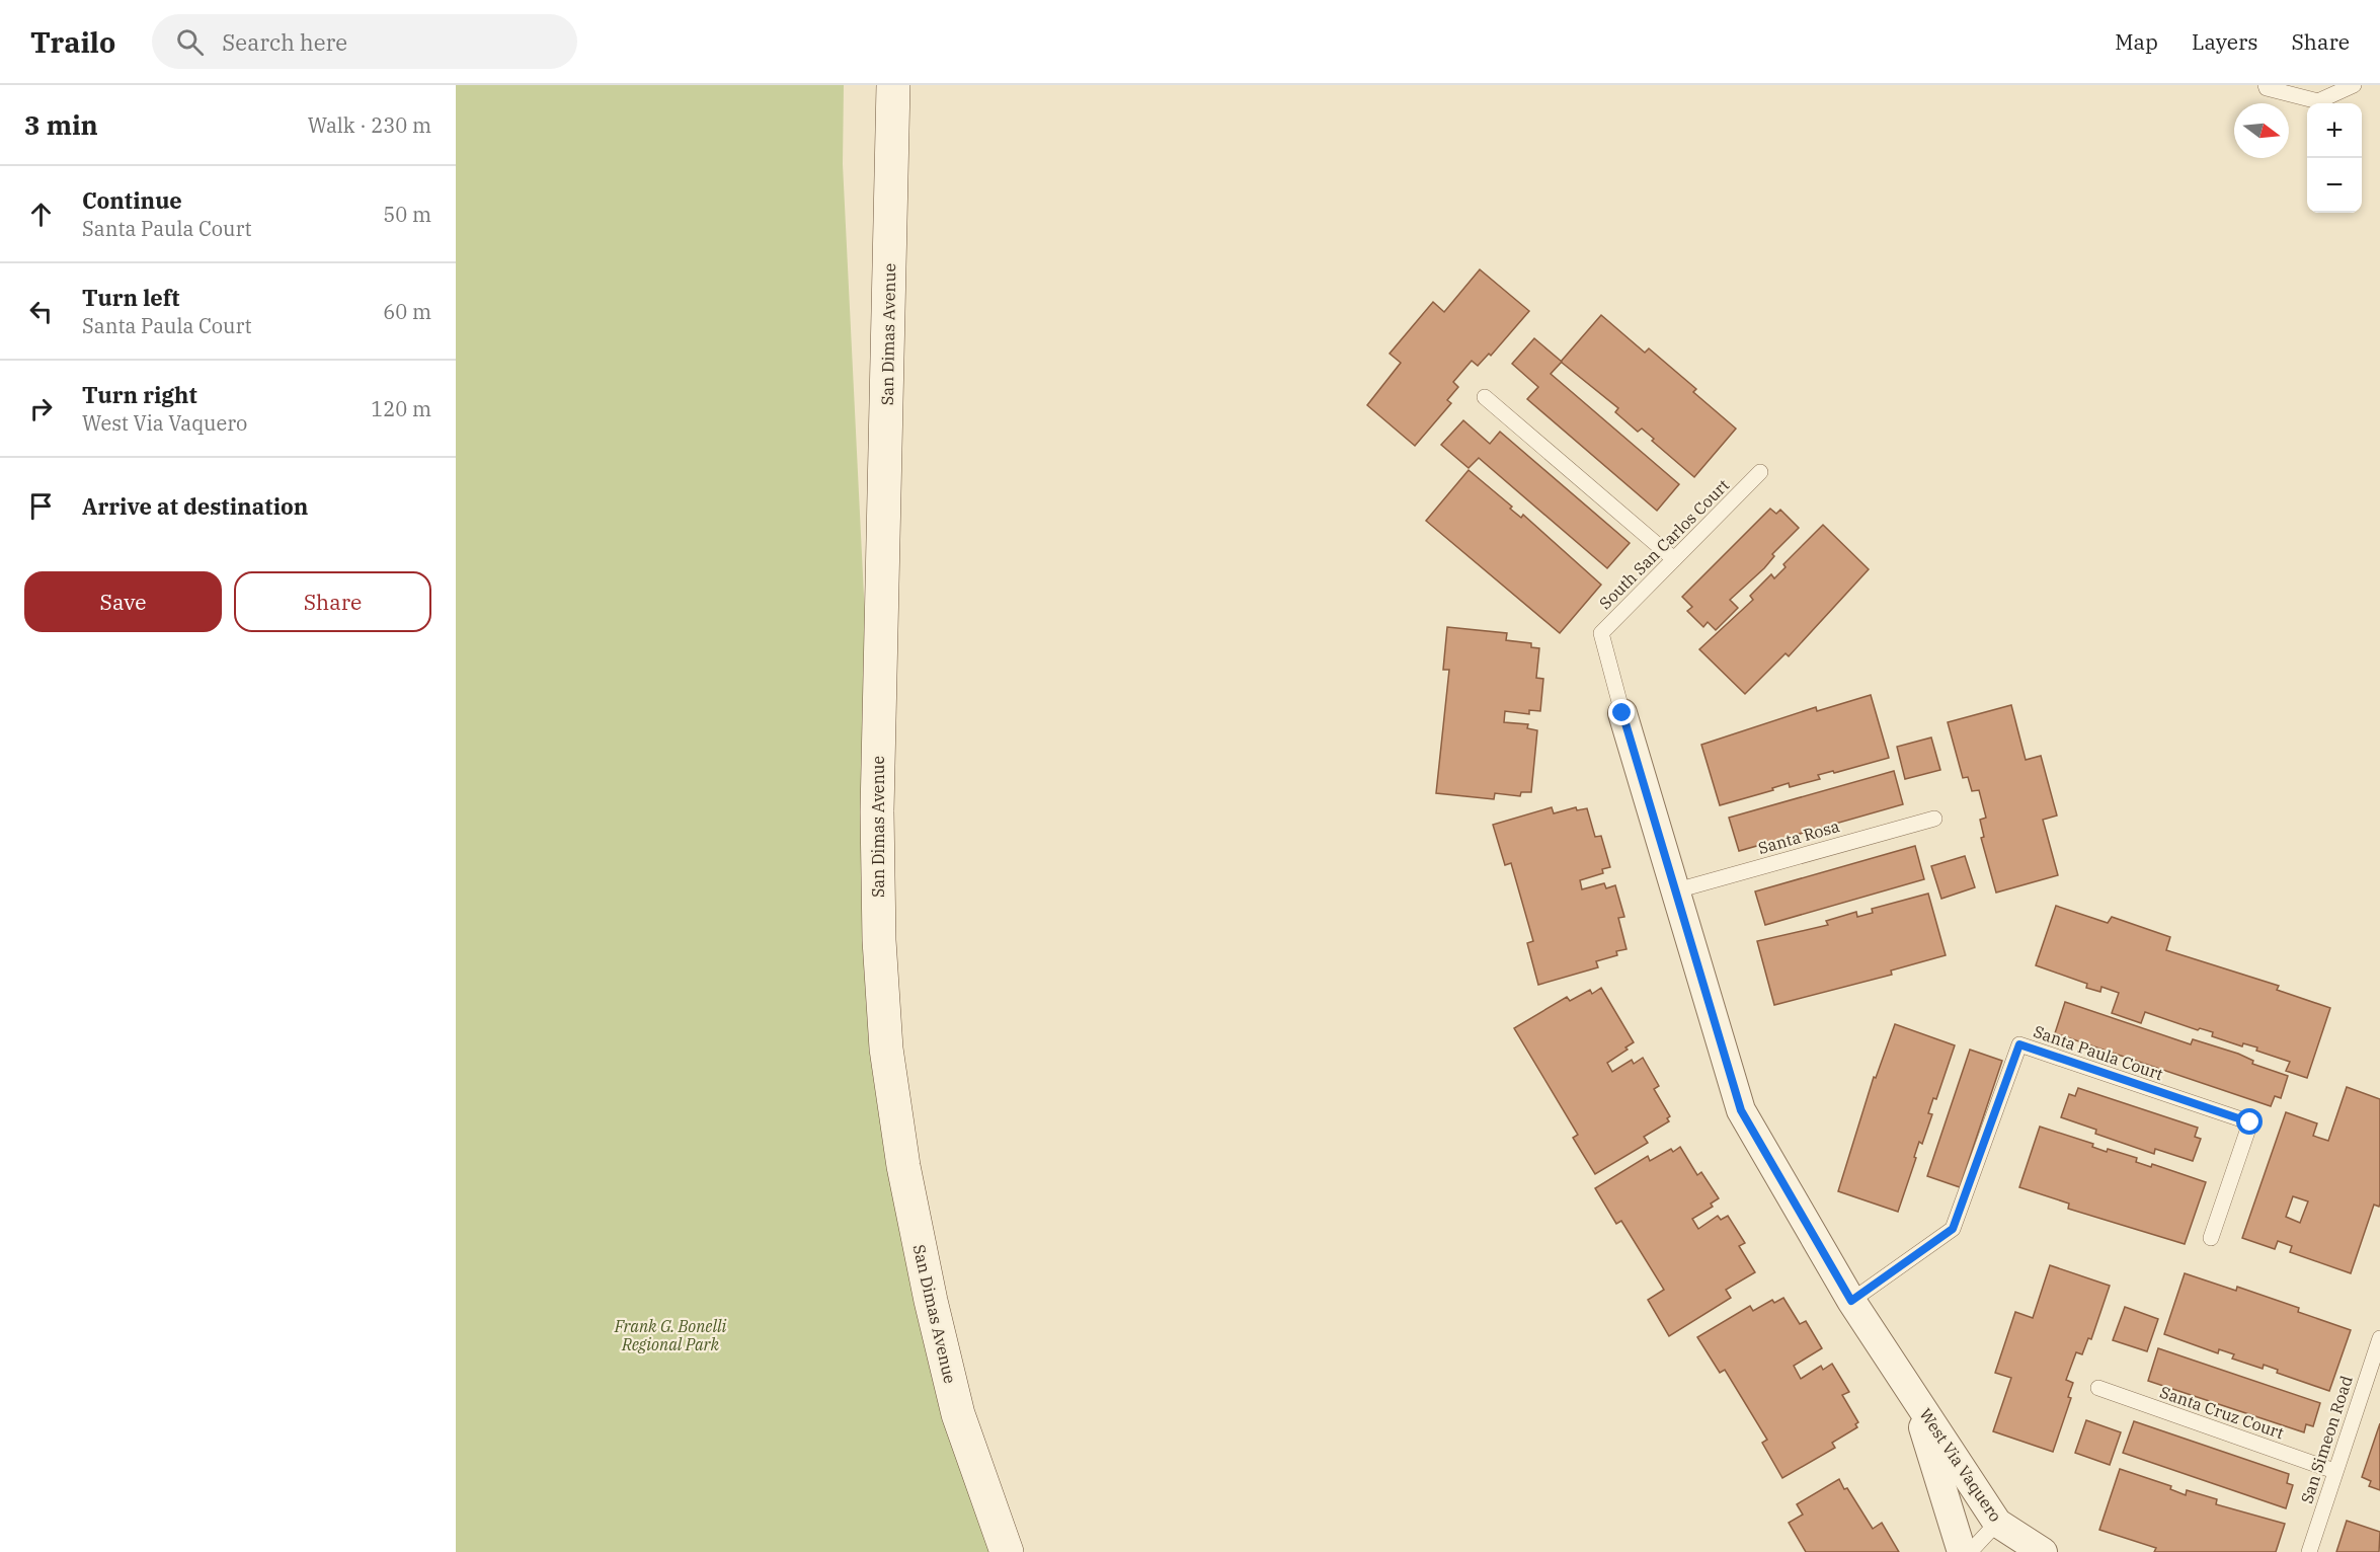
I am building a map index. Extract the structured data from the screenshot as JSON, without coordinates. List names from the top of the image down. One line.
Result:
{"streets":{"street":["San Dimas Avenue","West Via Vaquero"],"lane":["South San Carlos Court","Santa Rosa","Santa Paula Court","Santa Cruz Court","San Simeon Road"]},"crossings":[["South San Carlos Court","West Via Vaquero"],["Santa Rosa","West Via Vaquero"],["Santa Paula Court","West Via Vaquero"],["Santa Cruz Court","San Simeon Road"]],"parks":["Frank G. Bonelli Regional Park"],"north":"right","page":{"header":"Trailo","search":"Search here","nav":["Map","Layers","Share"],"heading":["3 min","Walk · 230 m"],"map_buttons":["+","−"],"list":[["Continue","Santa Paula Court","50 m"],["Turn left","Santa Paula Court","60 m"],["Turn right","West Via Vaquero","120 m"],"Arrive at destination"],"buttons":["Save","Share"]}}
